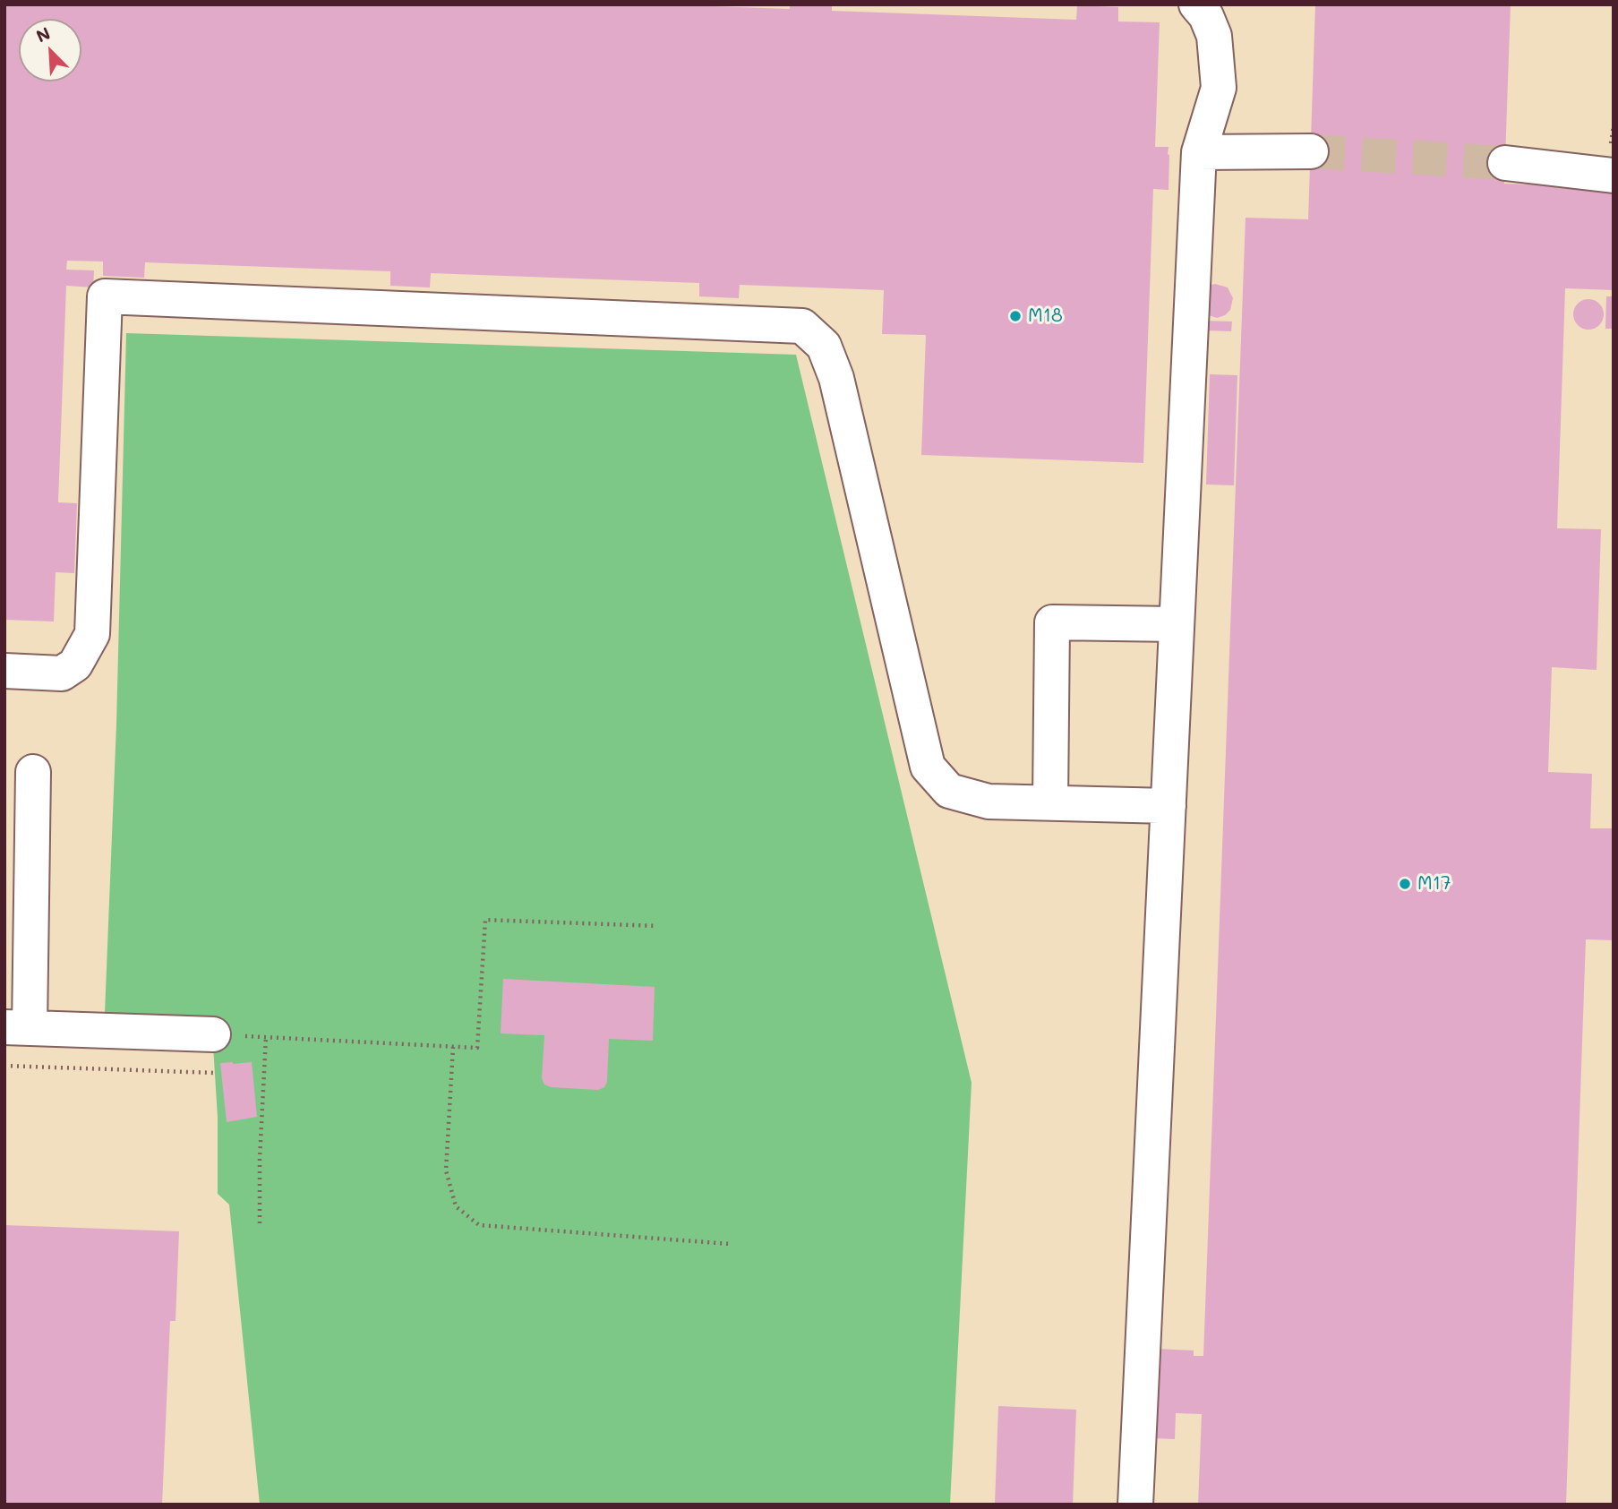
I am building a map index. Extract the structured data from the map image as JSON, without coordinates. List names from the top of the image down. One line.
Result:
{"places":["M18","M17"],"north":"top left"}
